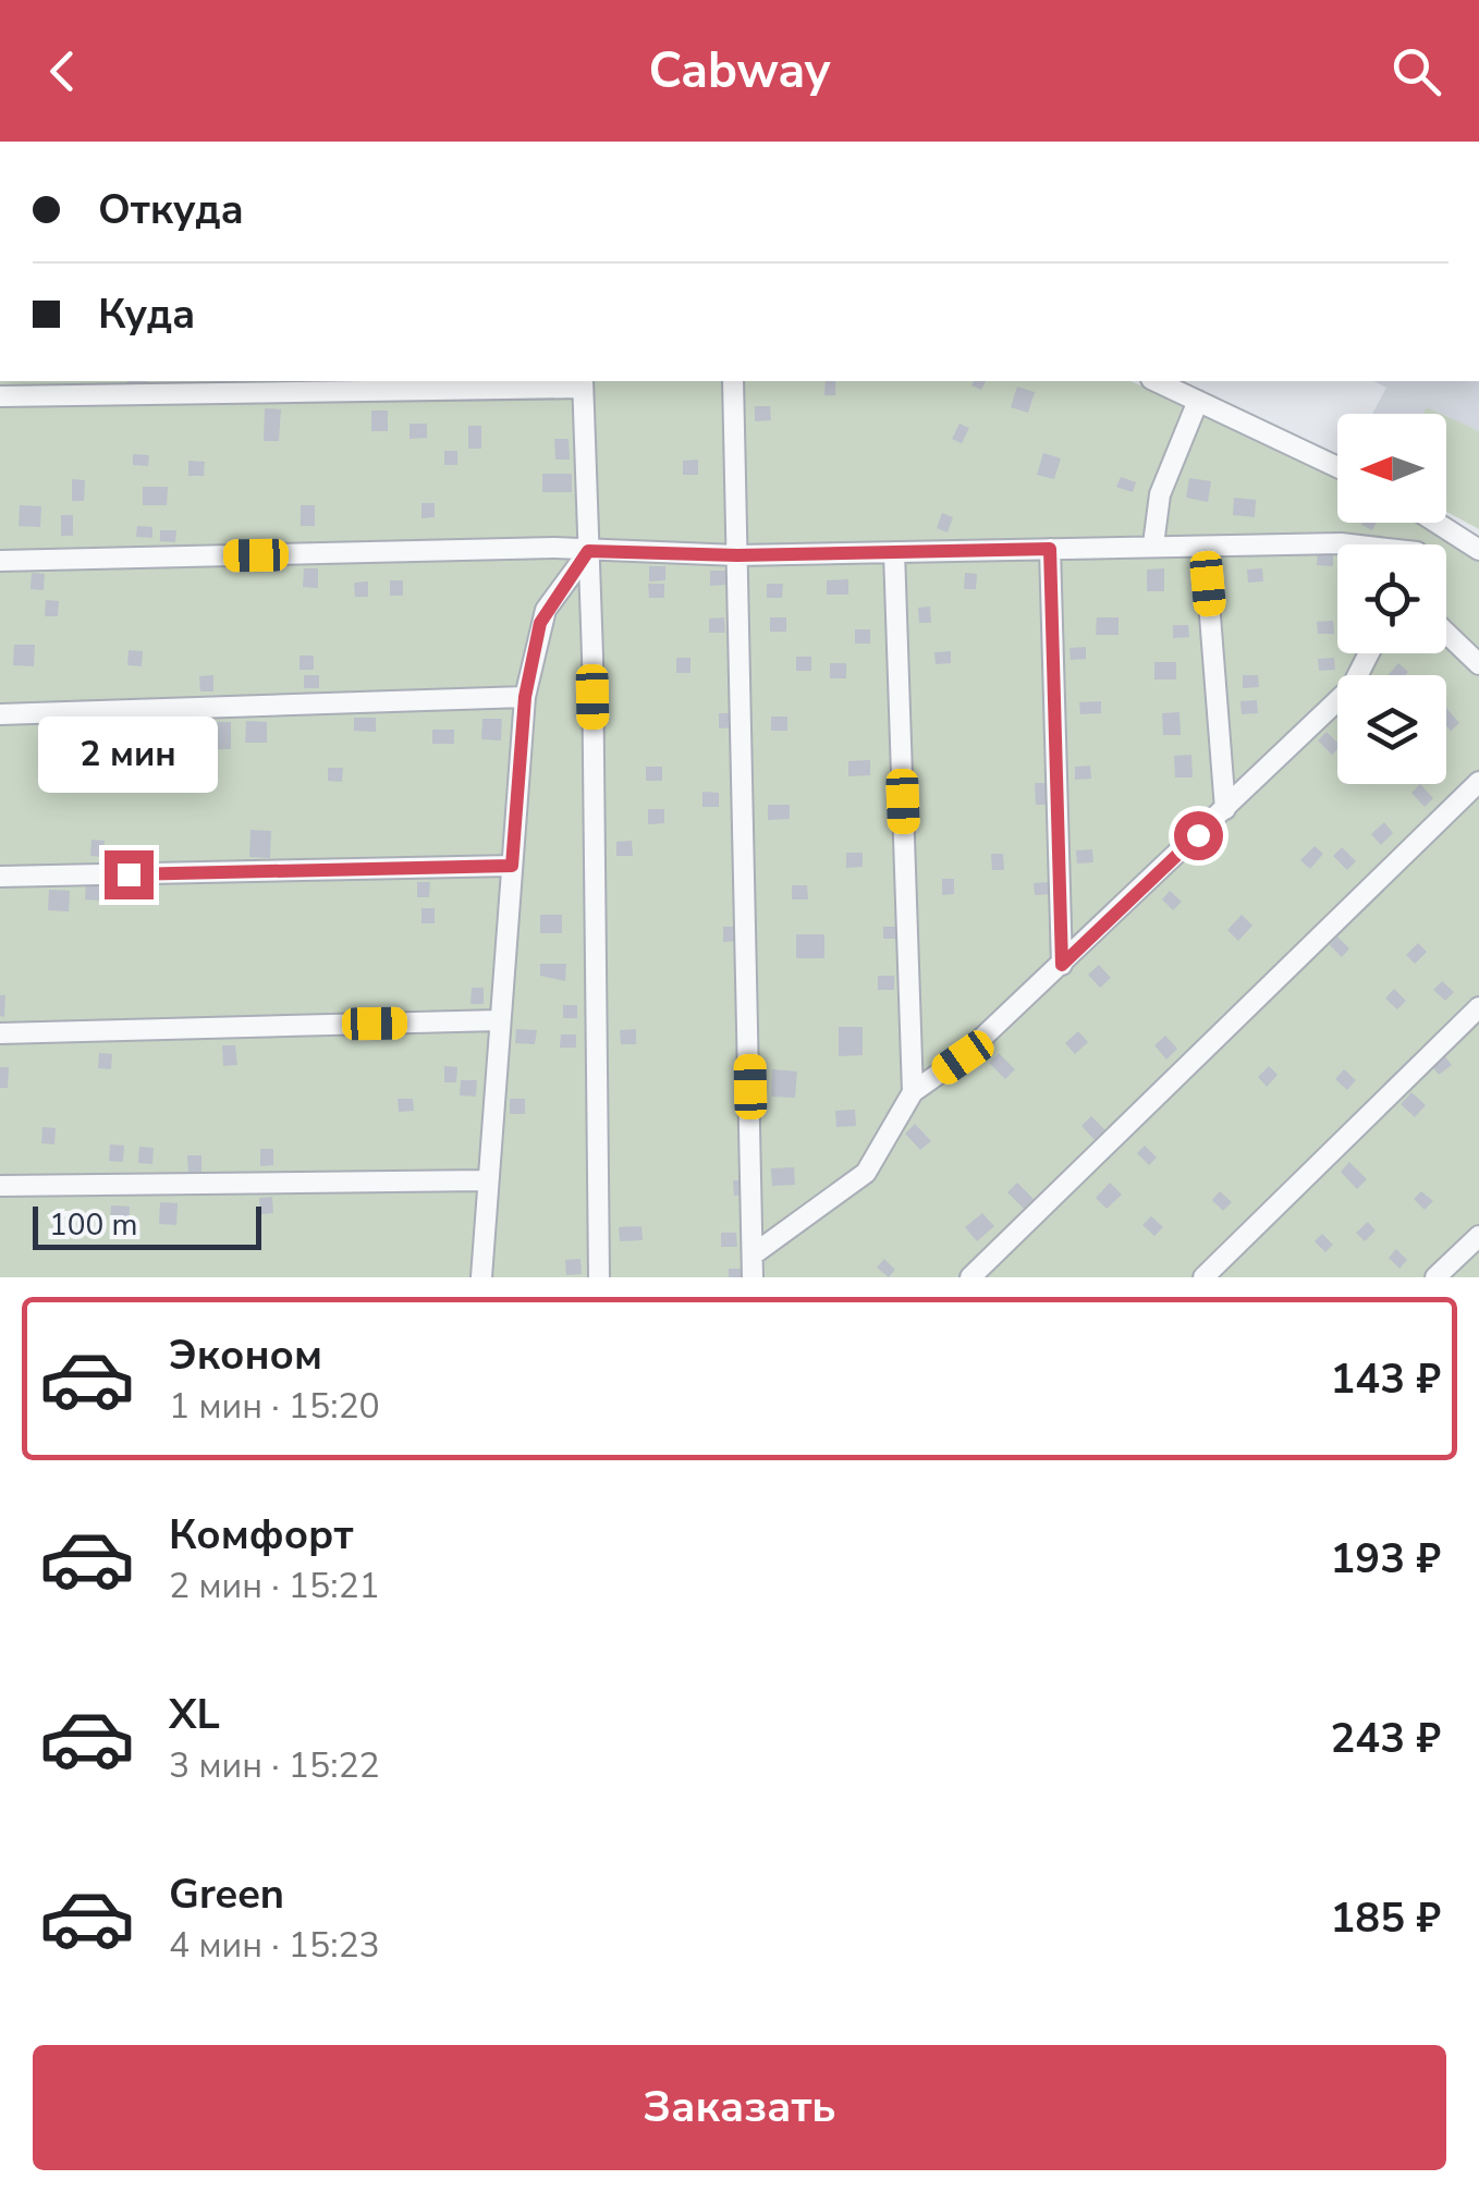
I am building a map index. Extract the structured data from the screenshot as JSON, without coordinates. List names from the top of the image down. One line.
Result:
{"scale_bar":"100 m","north":"left","page":{"header":"Cabway","banner":["Откуда","Куда"],"bubble":"2 мин","scale":"100 m","list":[{"name":"Эконом","note":"1 мин · 15:20","value":"143 ₽"},{"name":"Комфорт","note":"2 мин · 15:21","value":"193 ₽"},{"name":"XL","note":"3 мин · 15:22","value":"243 ₽"},{"name":"Green","note":"4 мин · 15:23","value":"185 ₽"}],"buttons":"Заказать"}}
